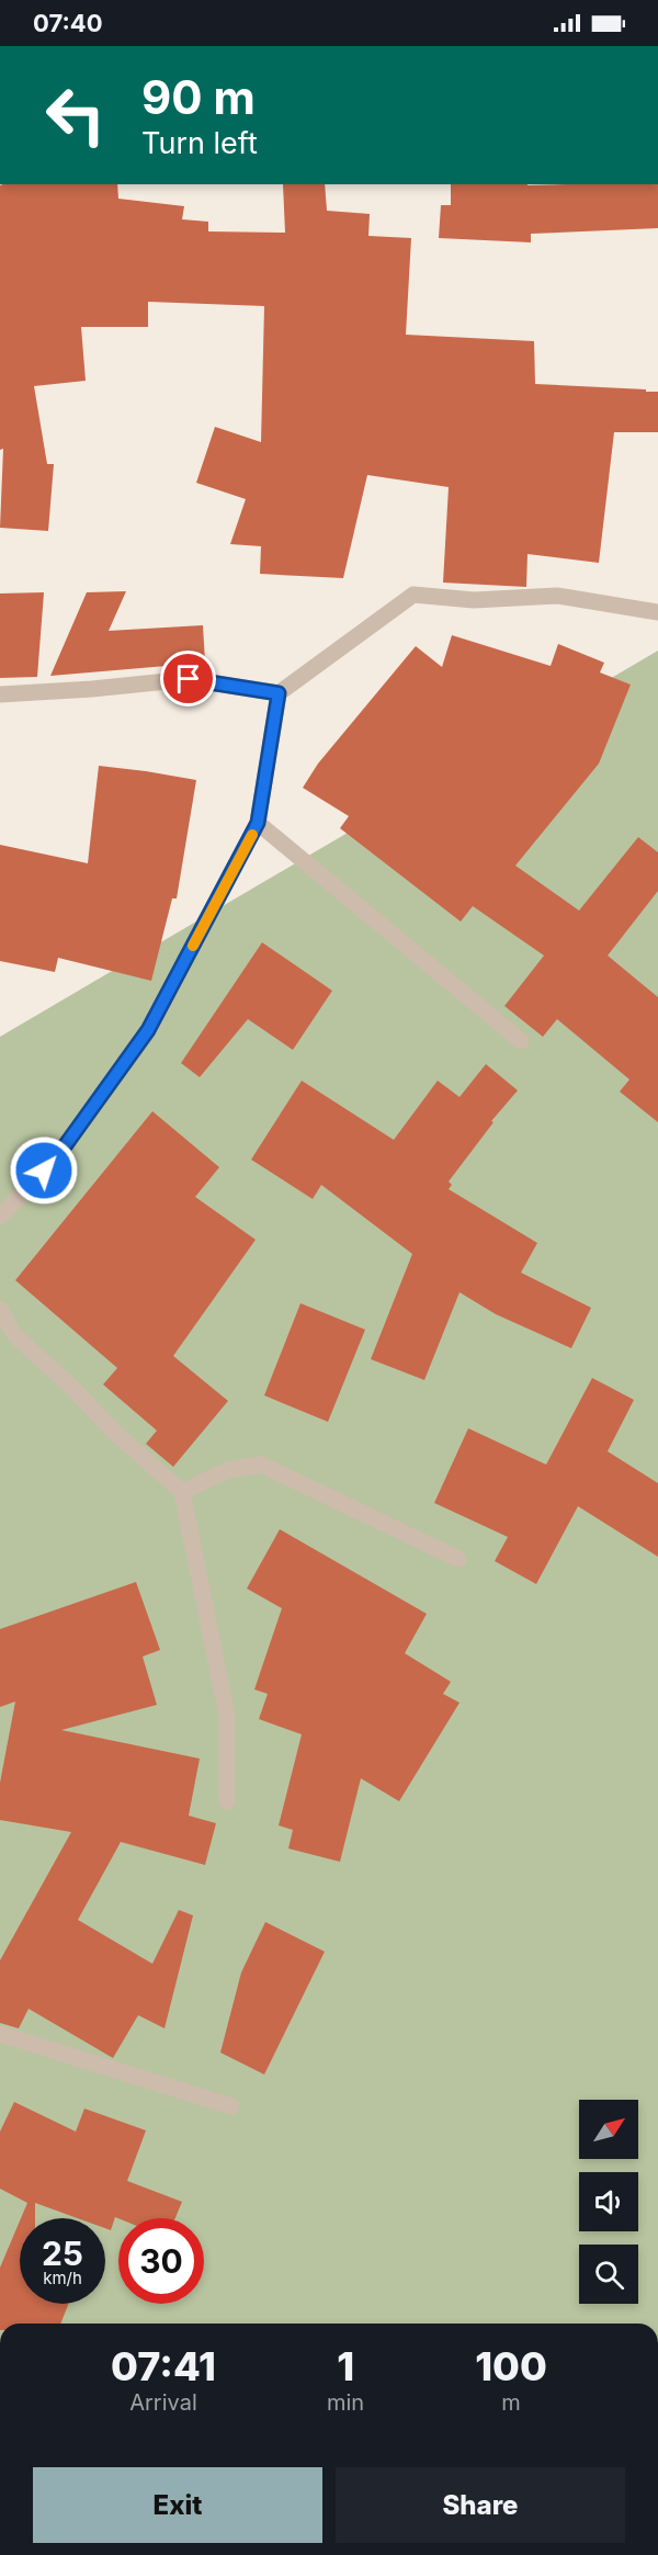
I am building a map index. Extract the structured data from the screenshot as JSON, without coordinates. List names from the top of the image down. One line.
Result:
{"north":"top right","page":{"status":"07:40","turn":["90 m","Turn left"],"speed":"25 km/h","limit":"30","eta":["07:41","Arrival","1","min","100","m"],"buttons":["Exit","Share"]}}
